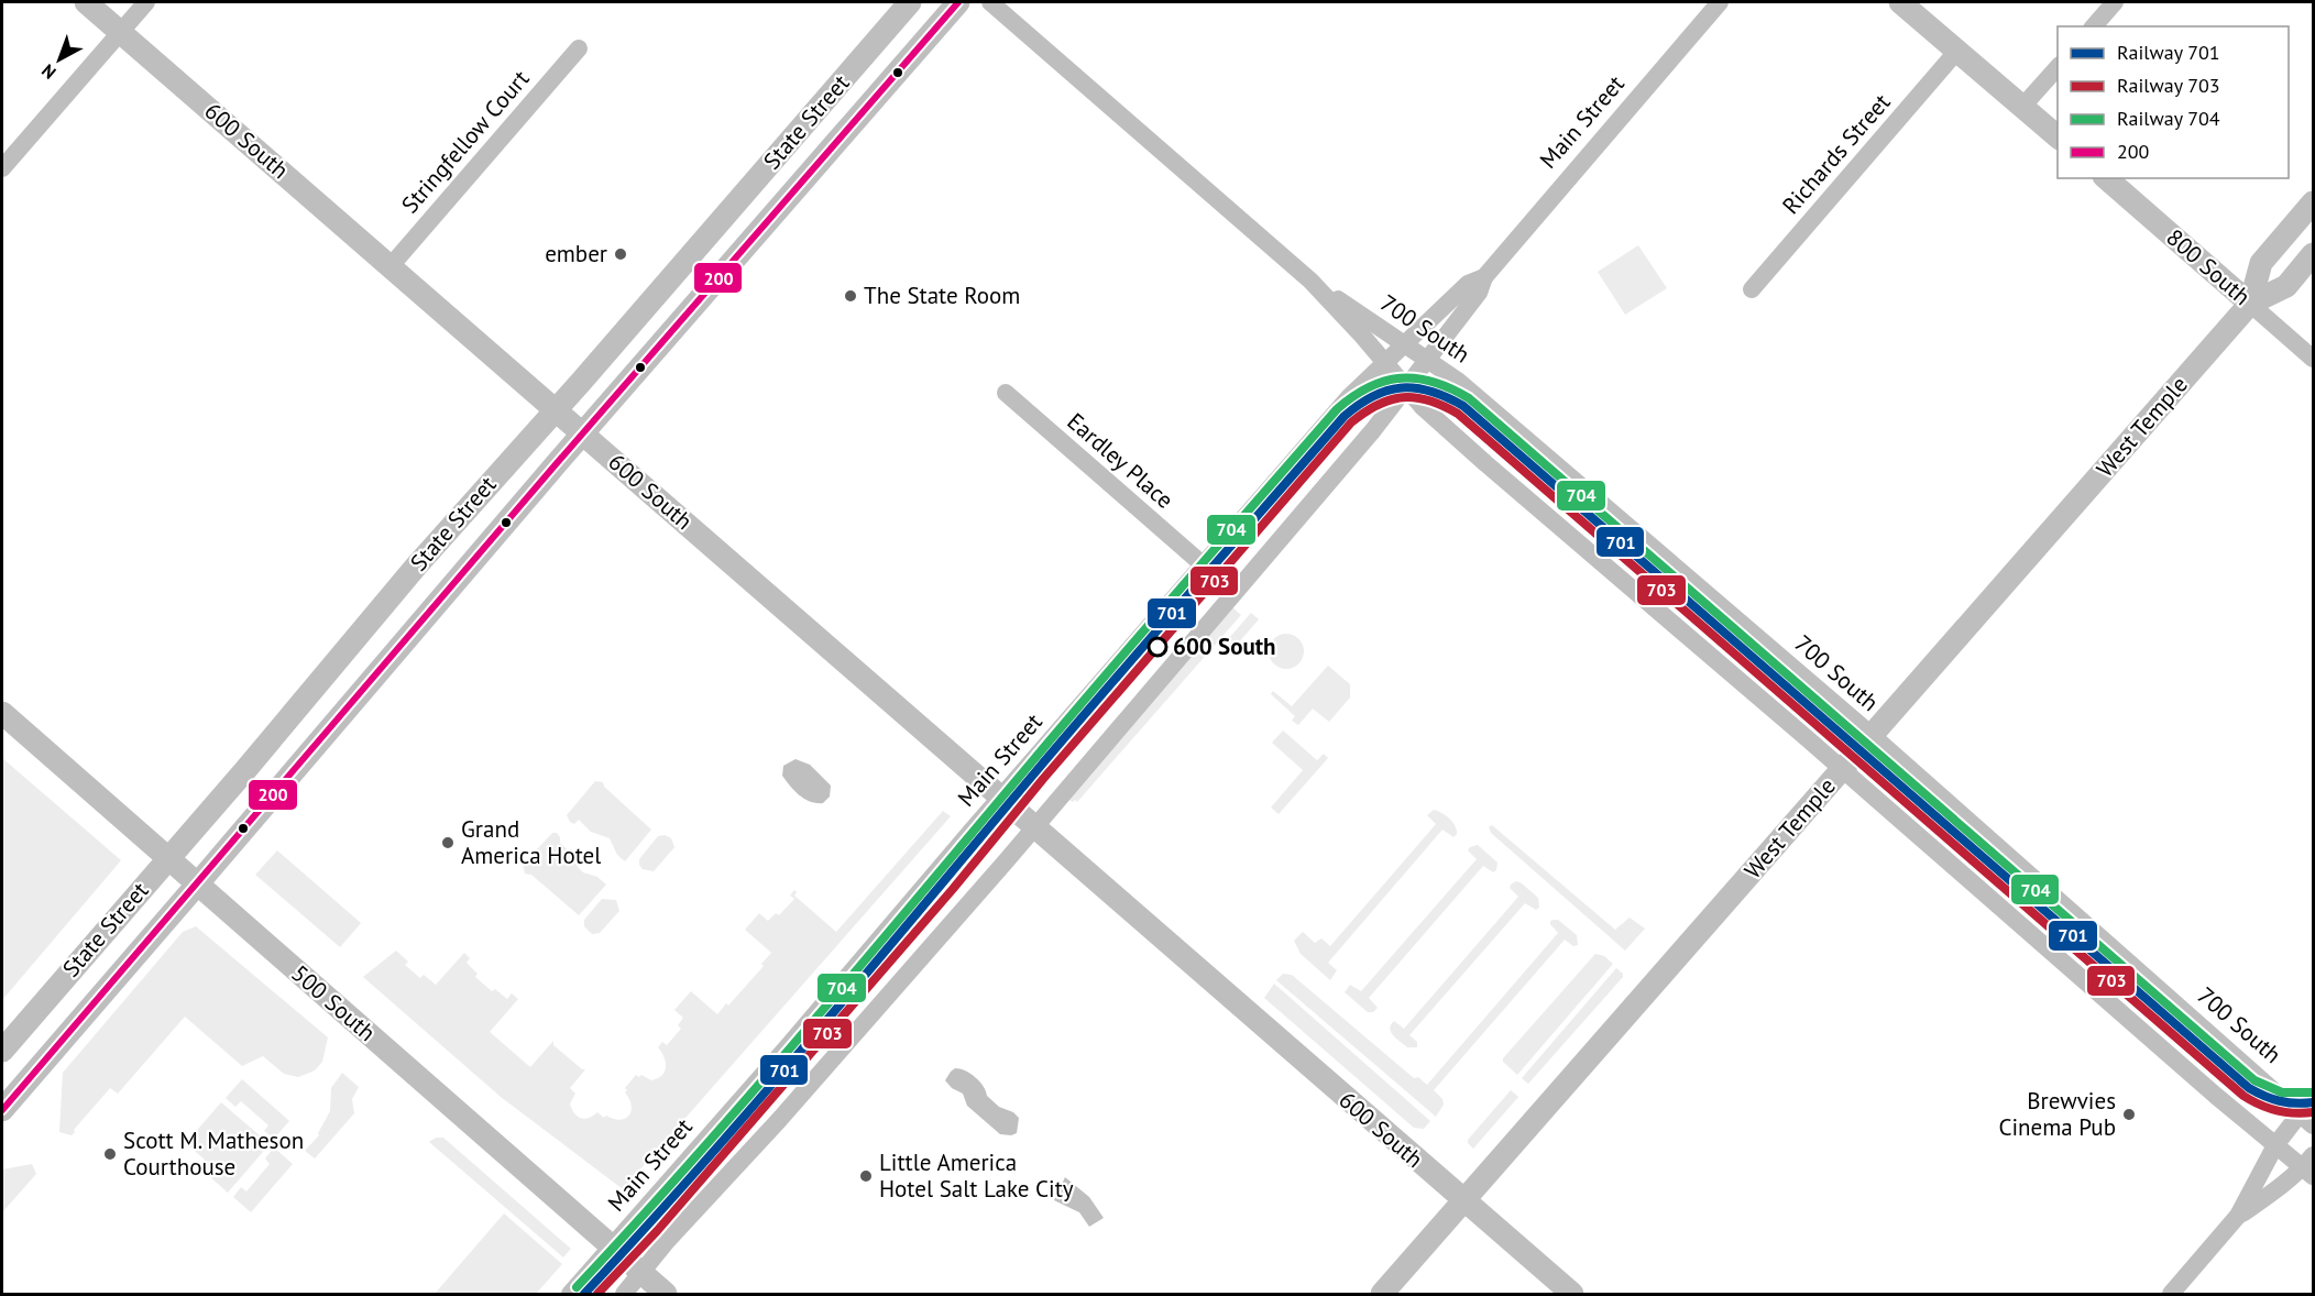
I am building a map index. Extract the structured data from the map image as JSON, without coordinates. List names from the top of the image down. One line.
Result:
{"streets":{"main road":["State Street","600 South","800 South","West Temple","500 South"],"street":["Main Street","Stringfellow Court","Richards Street","700 South","Eardley Place"]},"crossings":[["State Street","600 South"],["State Street","500 South"],["Main Street","600 South"],["Main Street","700 South"],["Main Street","Eardley Place"],["Main Street","500 South"],["600 South","Stringfellow Court"],["600 South","West Temple"],["800 South","West Temple"],["700 South","West Temple"]],"places":["ember","The State Room","600 South","Grand America Hotel","Brewvies Cinema Pub","Scott M. Matheson Courthouse","Little America Hotel Salt Lake City"],"lines":["transit line 200","rail line 704","rail line 701","rail line 703"],"legend":["Railway 701","Railway 703","Railway 704","200"],"north":"bottom left"}
